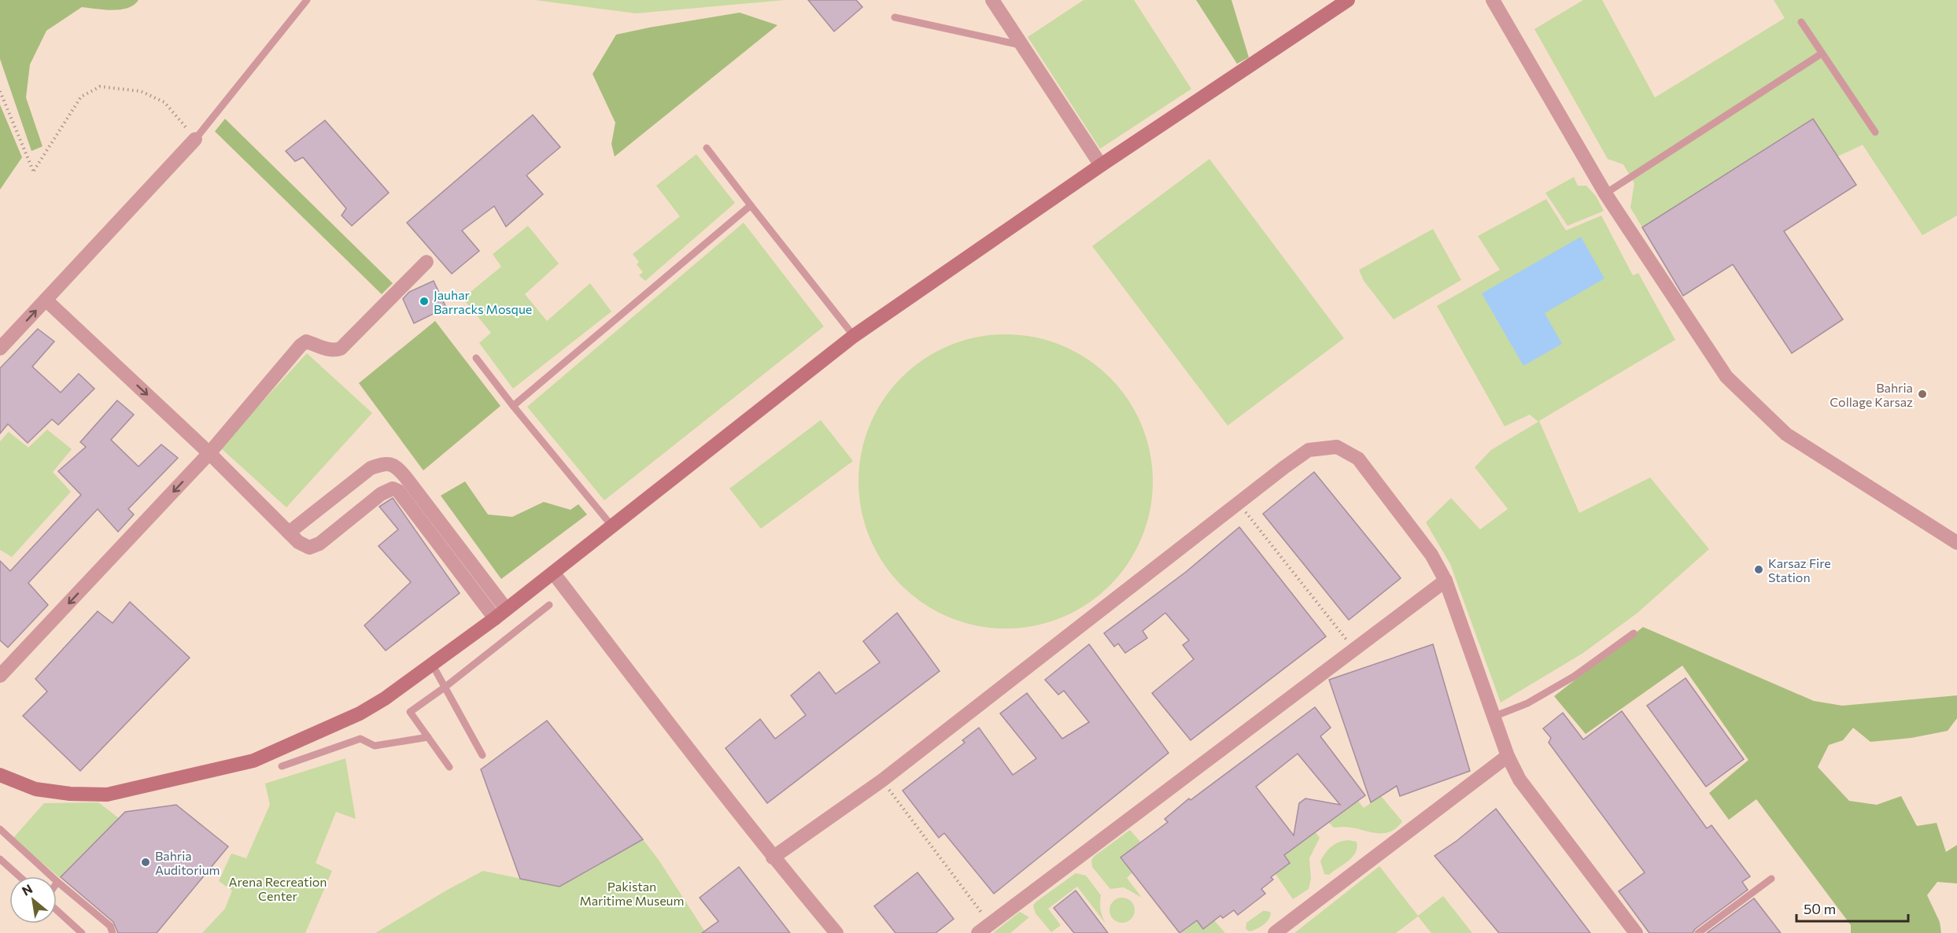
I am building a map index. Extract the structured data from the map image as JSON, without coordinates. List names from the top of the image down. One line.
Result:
{"parks":["Arena Recreation Center","Pakistan Maritime Museum"],"places":["Jauhar Barracks Mosque","Bahria Collage Karsaz","Karsaz Fire Station","Bahria Auditorium"],"scale_bar":"50 m","north":"top left"}
